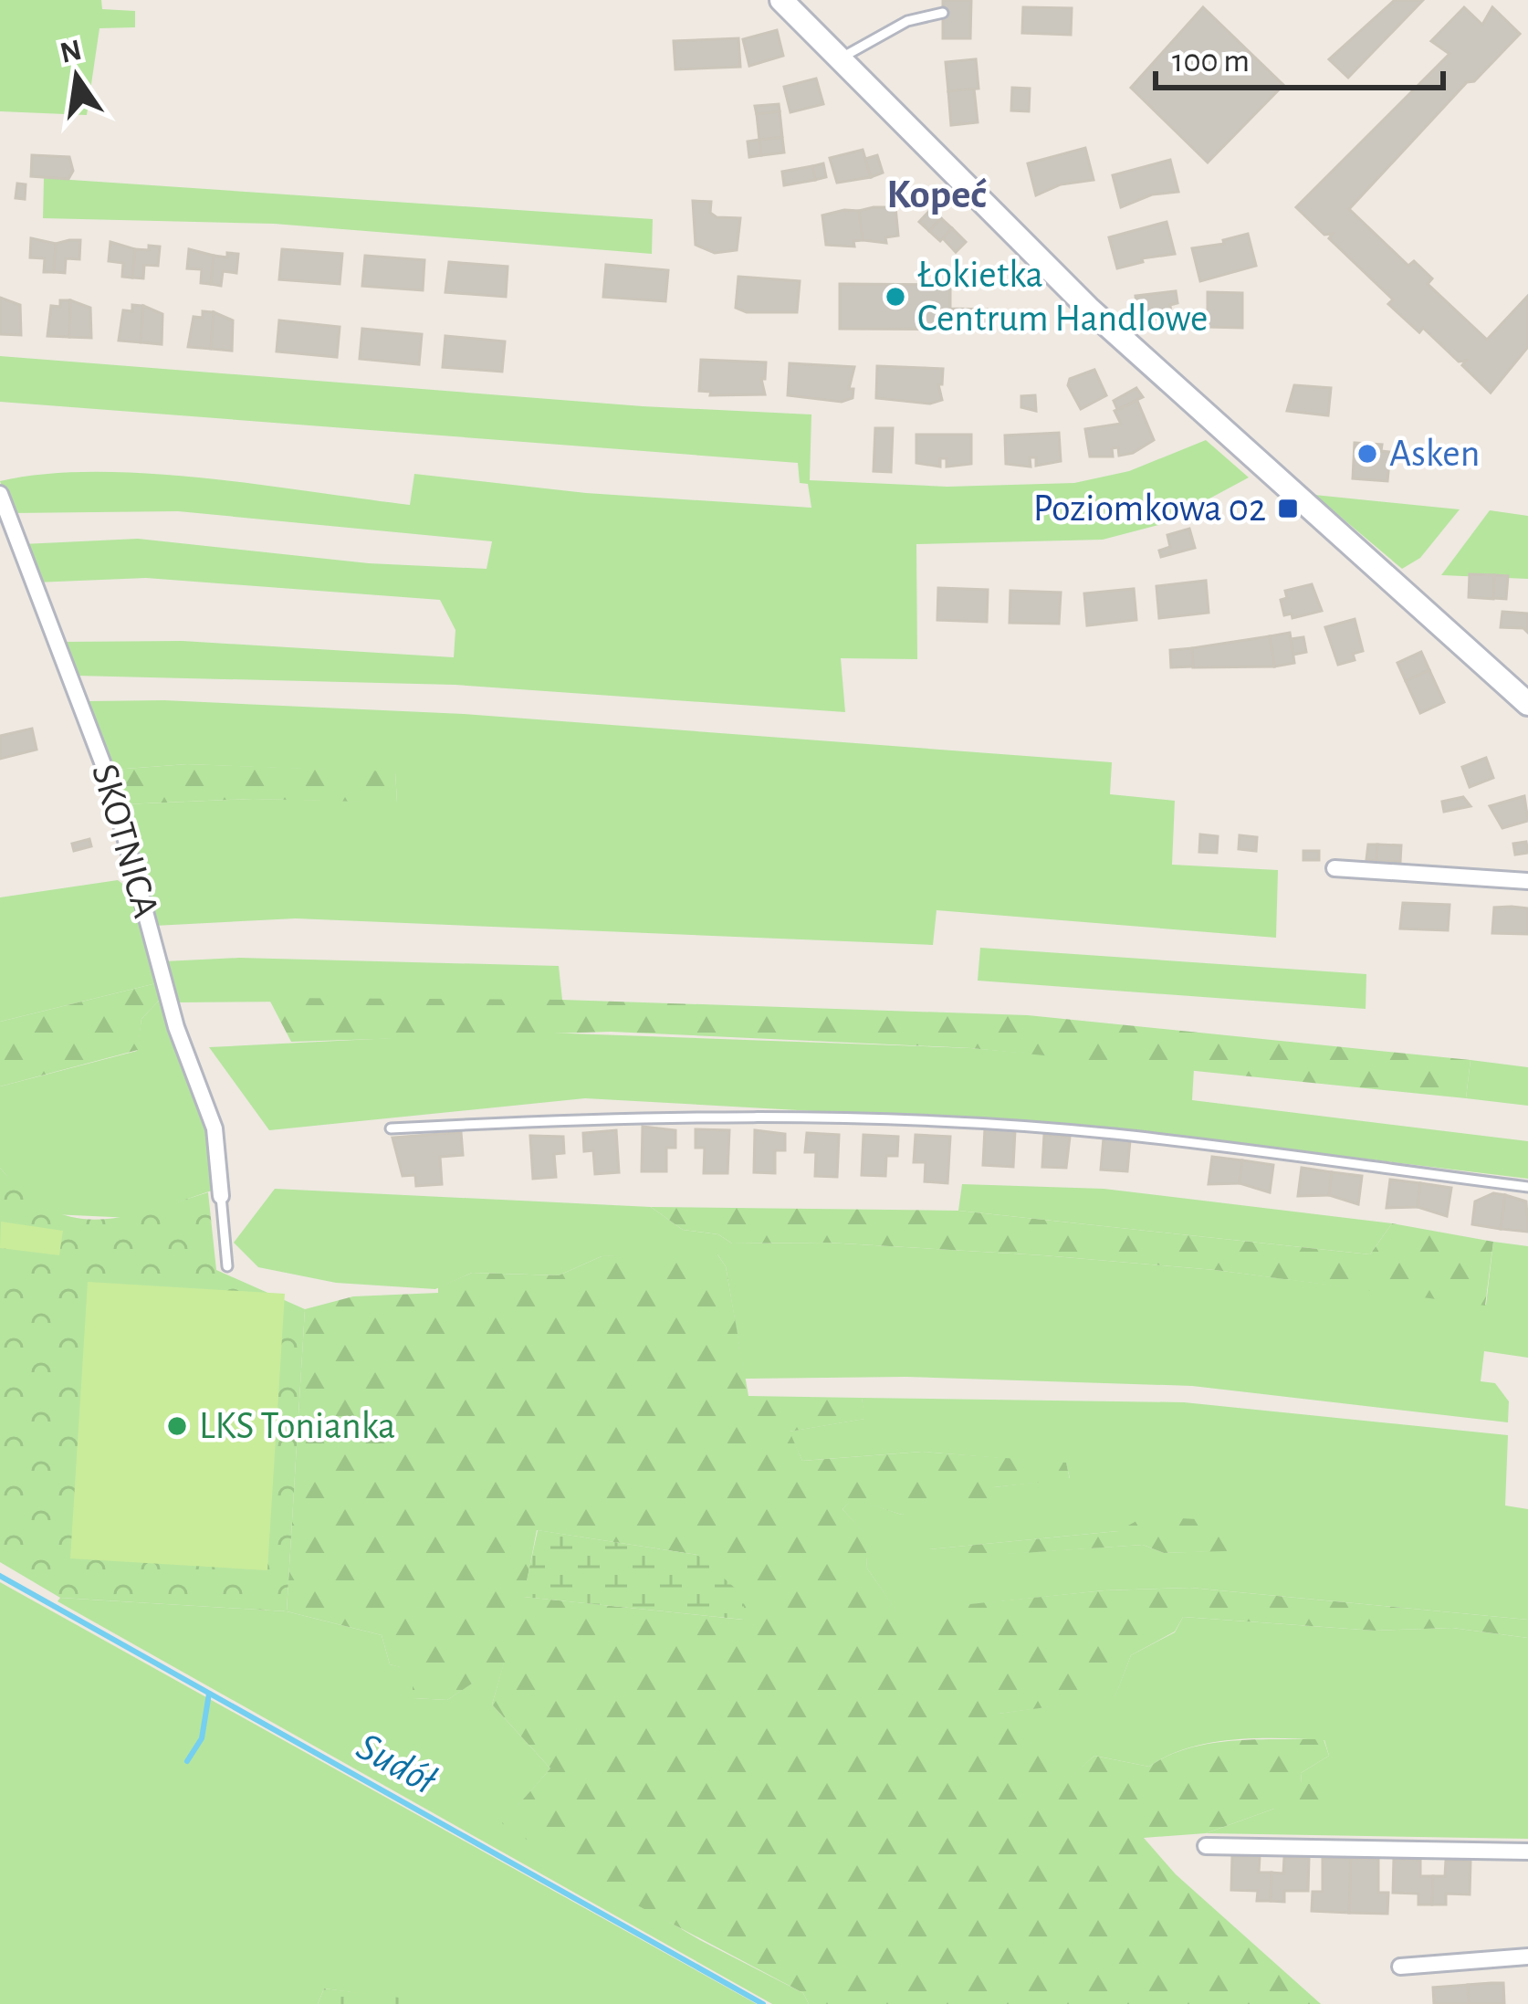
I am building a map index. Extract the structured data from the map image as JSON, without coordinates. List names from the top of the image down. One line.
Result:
{"streets":{"street":["SKOTNICA"]},"districts":["Kopeć"],"water":["Sudół"],"places":{"other":["Łokietka Centrum Handlowe","Asken","LKS Tonianka"],"transit":["Poziomkowa 02"]},"scale_bar":"100 m","north":"top"}
